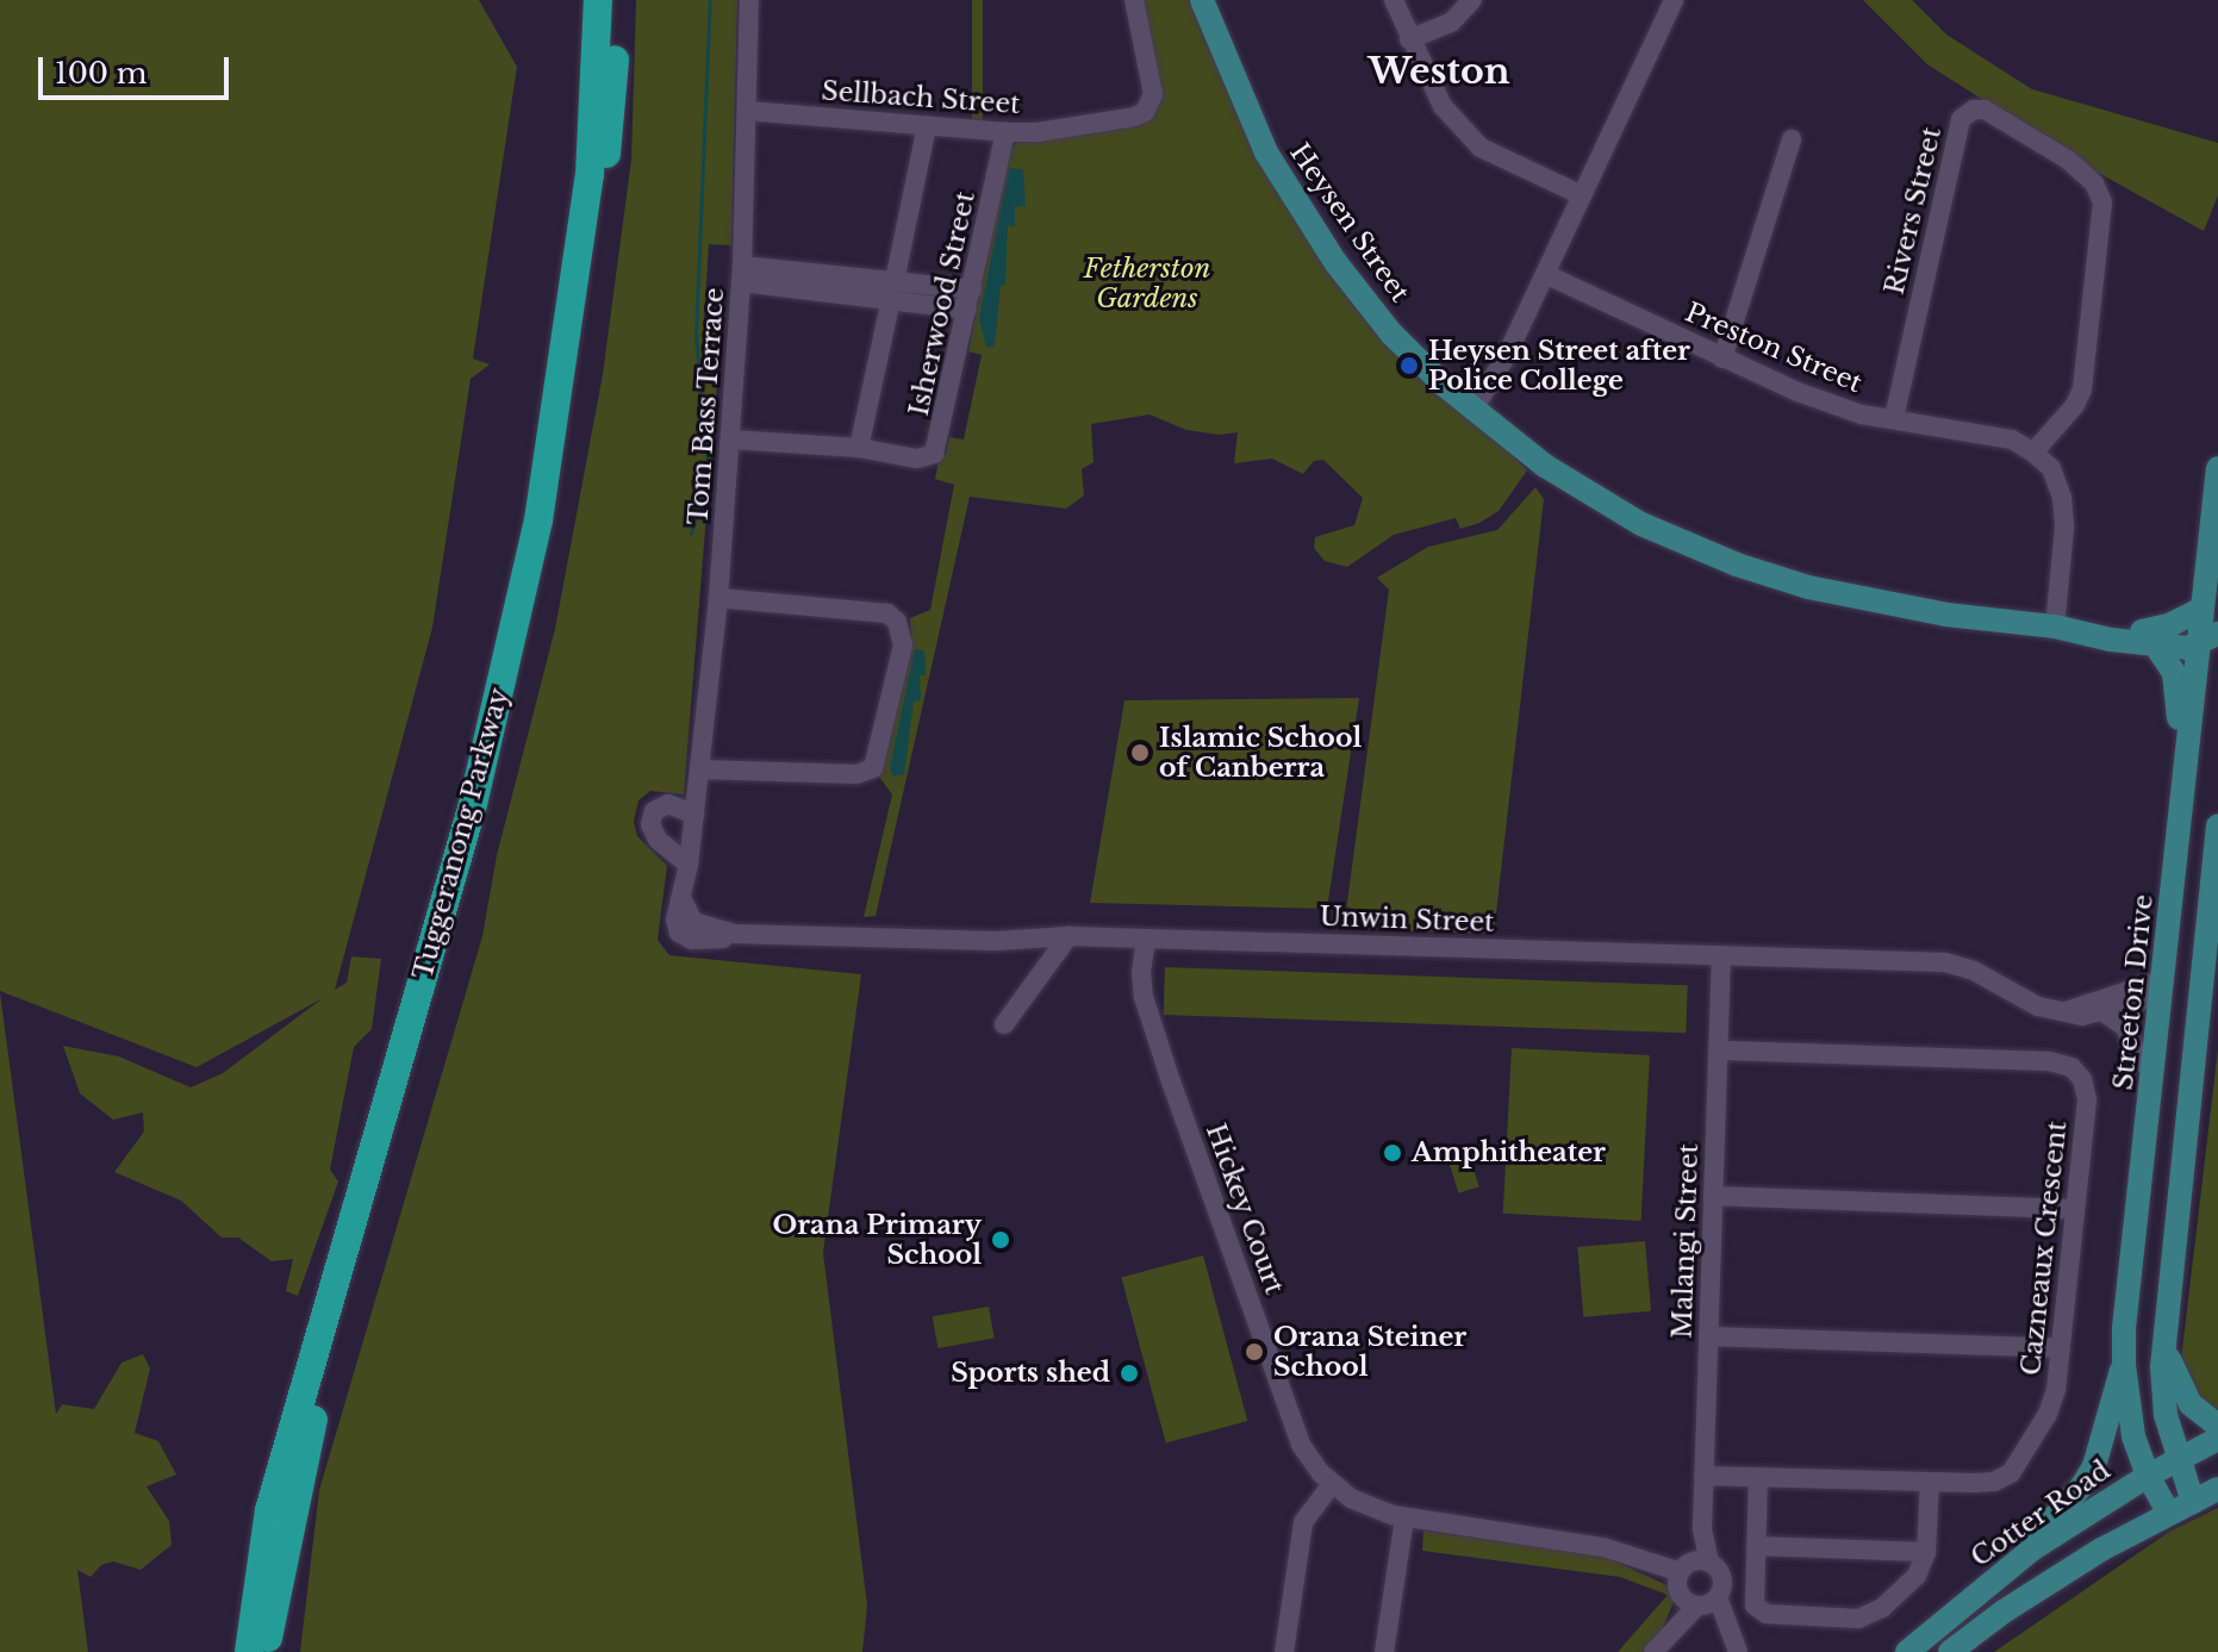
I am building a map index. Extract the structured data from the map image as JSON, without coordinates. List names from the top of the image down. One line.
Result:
{"streets":{"highway":["Tuggeranong Parkway"],"main road":["Heysen Street","Streeton Drive","Cotter Road"],"street":["Sellbach Street","Rivers Street","Isherwood Street","Preston Street","Tom Bass Terrace","Unwin Street","Hickey Court","Malangi Street","Cazneaux Crescent"]},"crossings":[["Sellbach Street","Isherwood Street"],["Sellbach Street","Tom Bass Terrace"],["Rivers Street","Preston Street"],["Heysen Street","Streeton Drive"],["Isherwood Street","Tom Bass Terrace"],["Tom Bass Terrace","Unwin Street"],["Unwin Street","Streeton Drive"],["Unwin Street","Hickey Court"],["Unwin Street","Malangi Street"],["Streeton Drive","Cotter Road"],["Hickey Court","Malangi Street"],["Malangi Street","Cazneaux Crescent"]],"districts":["Weston"],"parks":["Fetherston Gardens"],"places":["Heysen Street after Police College","Islamic School of Canberra","Amphitheater","Orana Primary School","Orana Steiner School","Sports shed"],"scale_bar":"100 m"}
